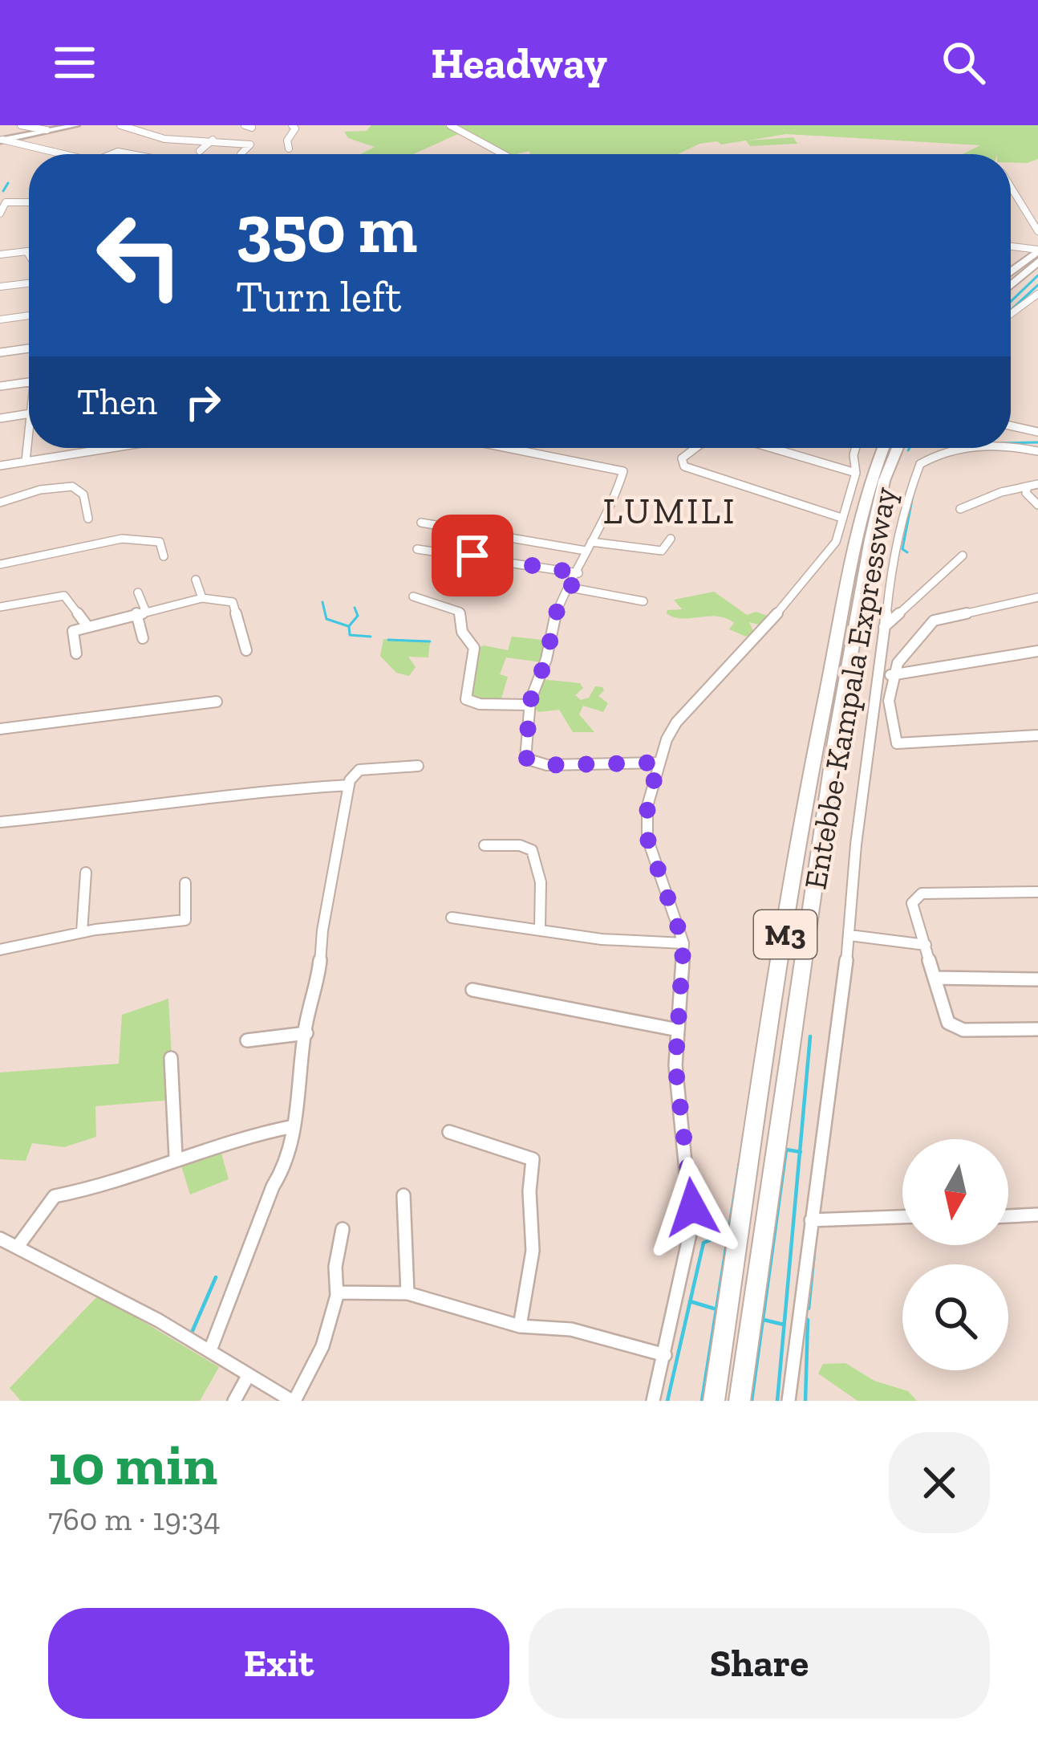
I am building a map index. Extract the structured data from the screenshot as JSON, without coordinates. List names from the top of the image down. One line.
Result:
{"streets":{"highway":["Entebbe-Kampala Expressway","M3"]},"districts":["LUMILI"],"north":"bottom","page":{"header":"Headway","turn":["350 m","Turn left"],"then":"Then","heading":["10 min","760 m · 19:34"],"buttons":["Exit","Share"]}}
